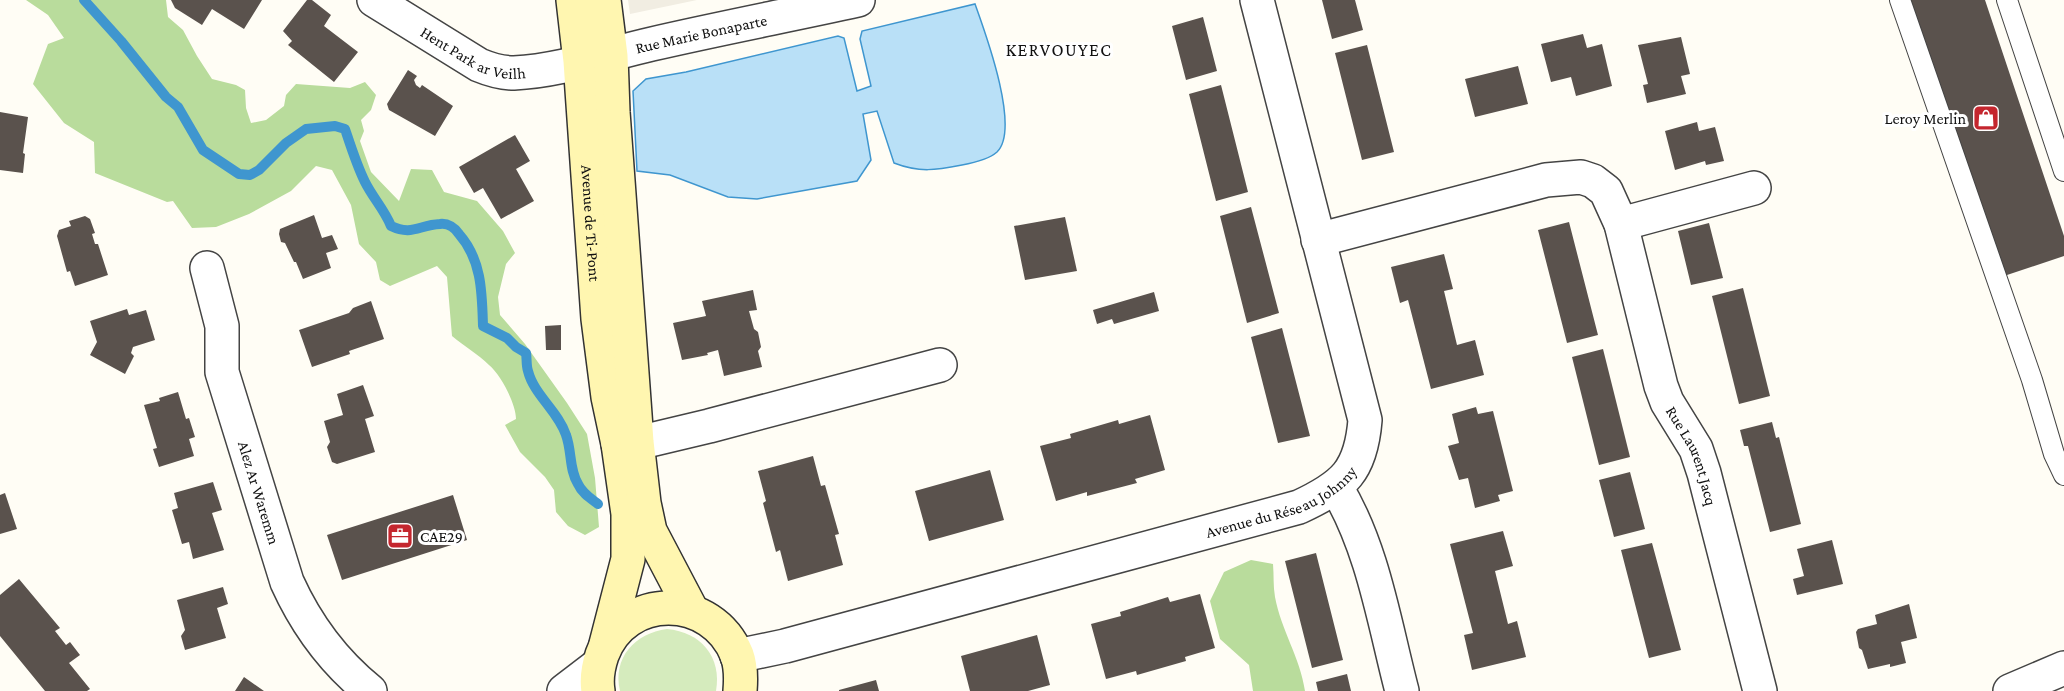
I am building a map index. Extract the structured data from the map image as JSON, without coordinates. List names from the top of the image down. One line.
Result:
{"streets":{"street":["Rue Marie Bonaparte","Hent Park ar Veilh","Avenue de Ti-Pont","Rue Laurent Jacq","Alez Ar Waremm","Avenue du Réseau Johnny"]},"crossings":[["Rue Marie Bonaparte","Hent Park ar Veilh"],["Rue Marie Bonaparte","Avenue de Ti-Pont"],["Hent Park ar Veilh","Avenue de Ti-Pont"],["Rue Laurent Jacq","Avenue du Réseau Johnny"]],"districts":["KERVOUYEC"],"places":{"shop":["Leroy Merlin"],"office":["CAE29"]}}
